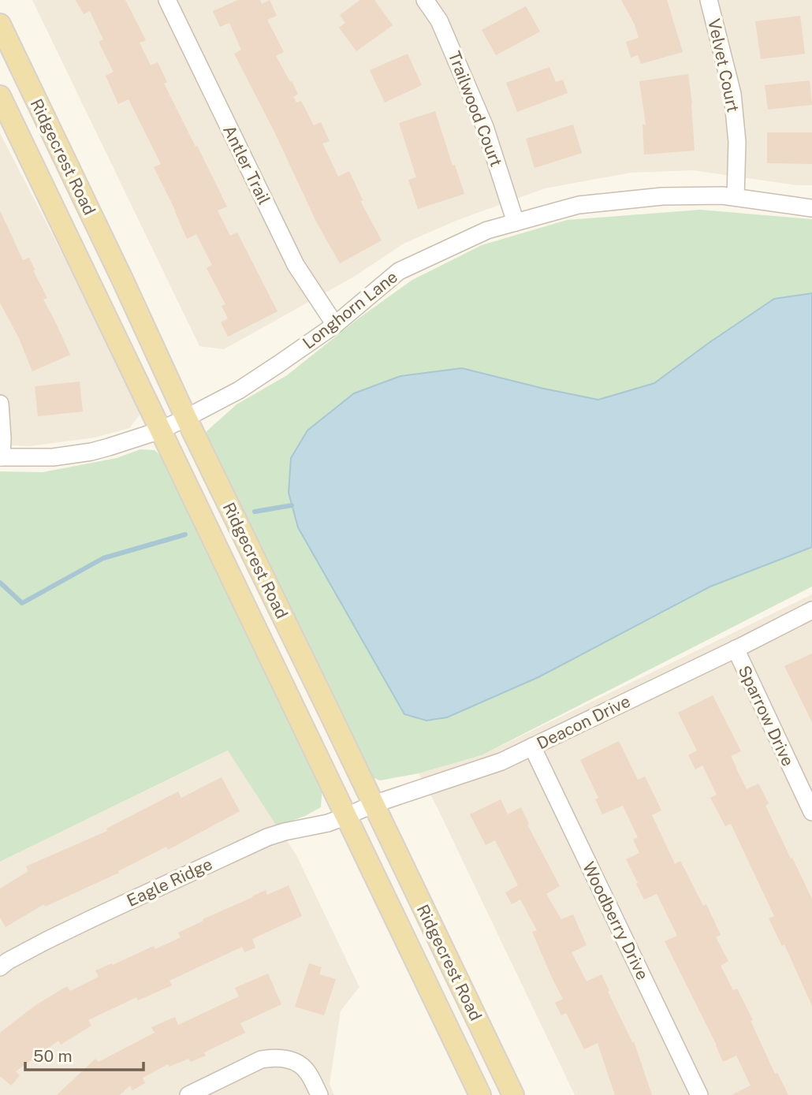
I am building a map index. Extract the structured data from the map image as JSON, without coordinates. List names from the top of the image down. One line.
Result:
{"streets":{"main road":["Ridgecrest Road"],"street":["Velvet Court","Trailwood Court","Antler Trail","Longhorn Lane","Sparrow Drive","Deacon Drive","Eagle Ridge","Woodberry Drive"]},"crossings":[["Velvet Court","Longhorn Lane"],["Trailwood Court","Longhorn Lane"],["Ridgecrest Road","Longhorn Lane"],["Ridgecrest Road","Deacon Drive"],["Ridgecrest Road","Eagle Ridge"],["Antler Trail","Longhorn Lane"],["Sparrow Drive","Deacon Drive"],["Deacon Drive","Eagle Ridge"],["Deacon Drive","Woodberry Drive"]],"scale_bar":"50 m"}
